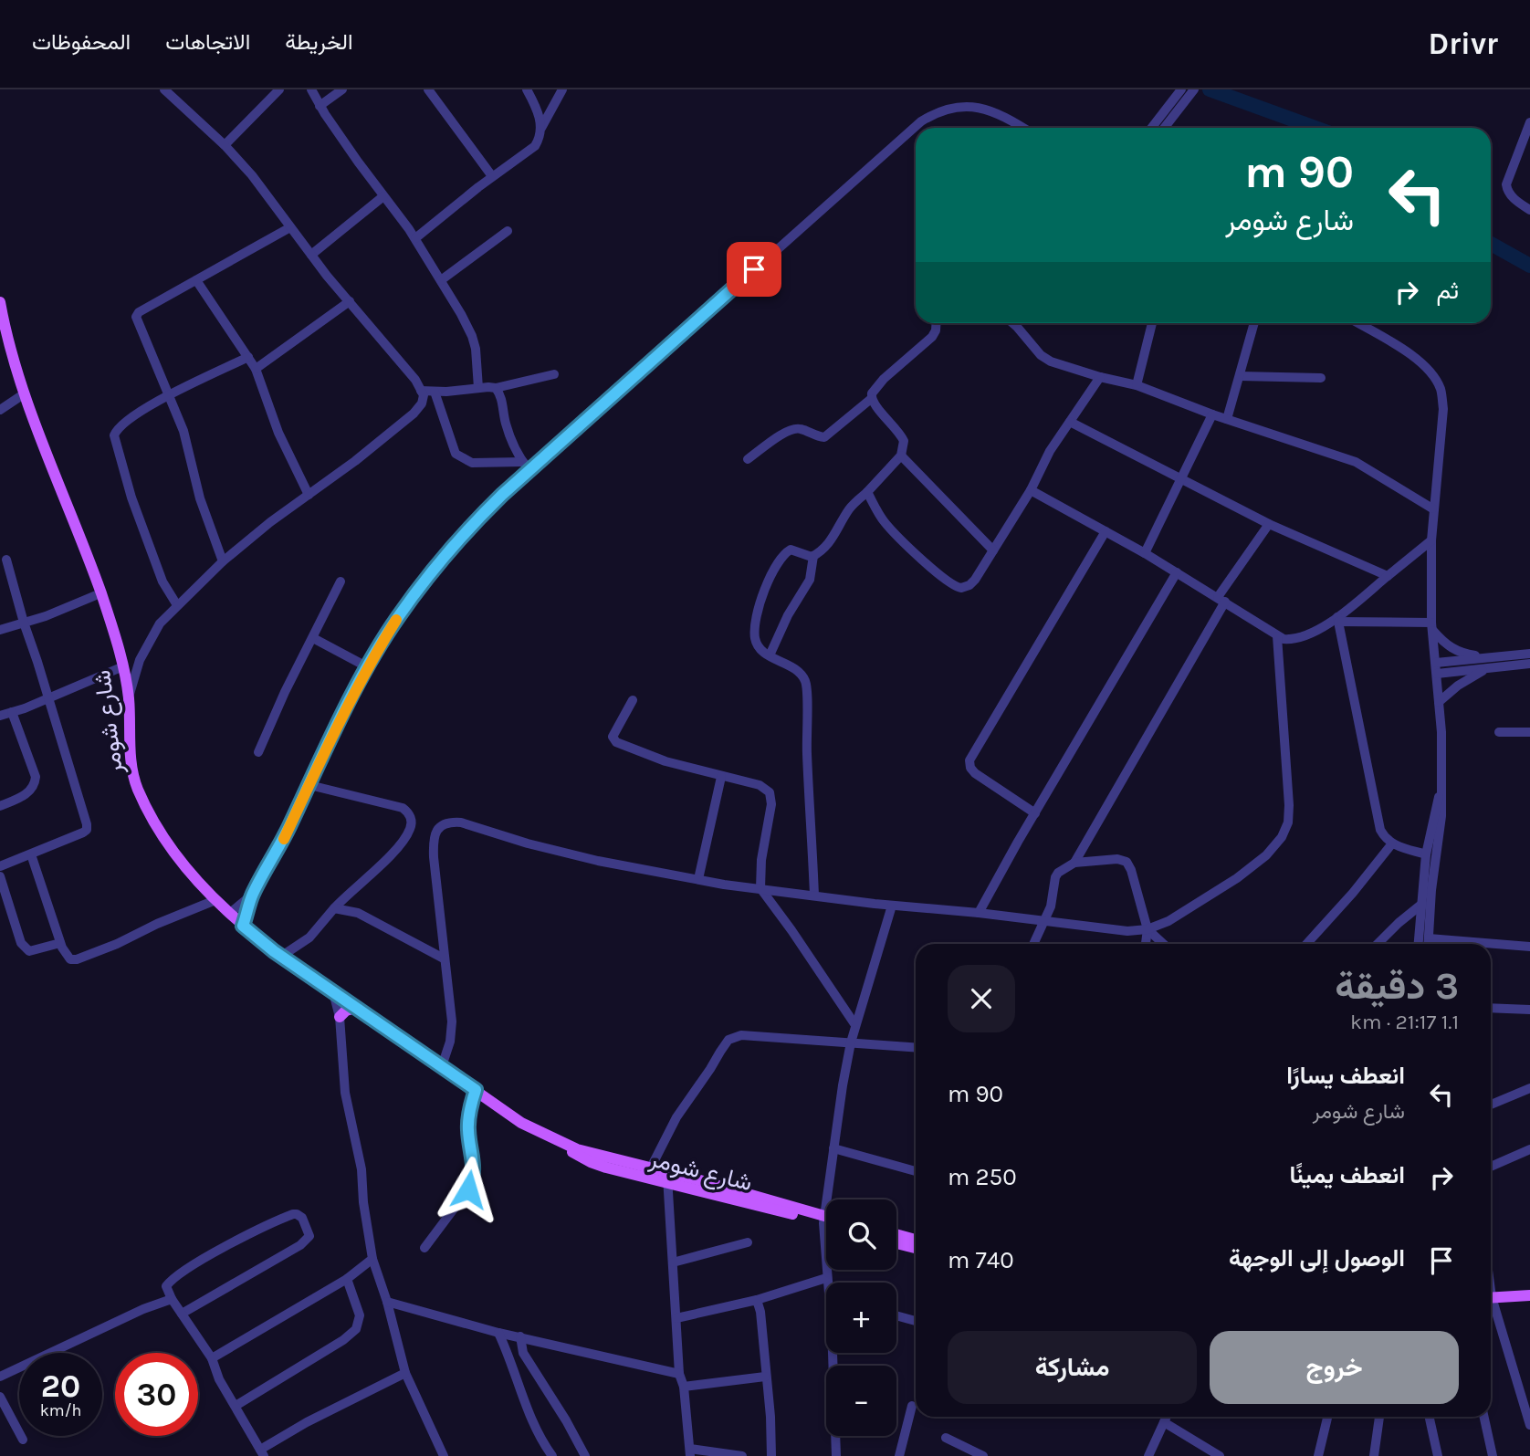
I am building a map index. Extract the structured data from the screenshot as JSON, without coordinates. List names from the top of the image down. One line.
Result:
{"streets":{"main road":["شارع شومر"]},"page":{"header":"Drivr","nav":["الخريطة","الاتجاهات","المحفوظات"],"turn":["90 m","شارع شومر"],"then":"ثم","heading":["3 دقيقة","1.1 km · 21:17"],"list":[{"name":"انعطف يسارًا","note":"شارع شومر","value":"90 m"},{"name":"انعطف يمينًا","value":"250 m"},{"name":"الوصول إلى الوجهة","value":"740 m"}],"map_buttons":["+","−"],"buttons":["خروج","مشاركة"],"speed":"20 km/h","limit":"30"}}
